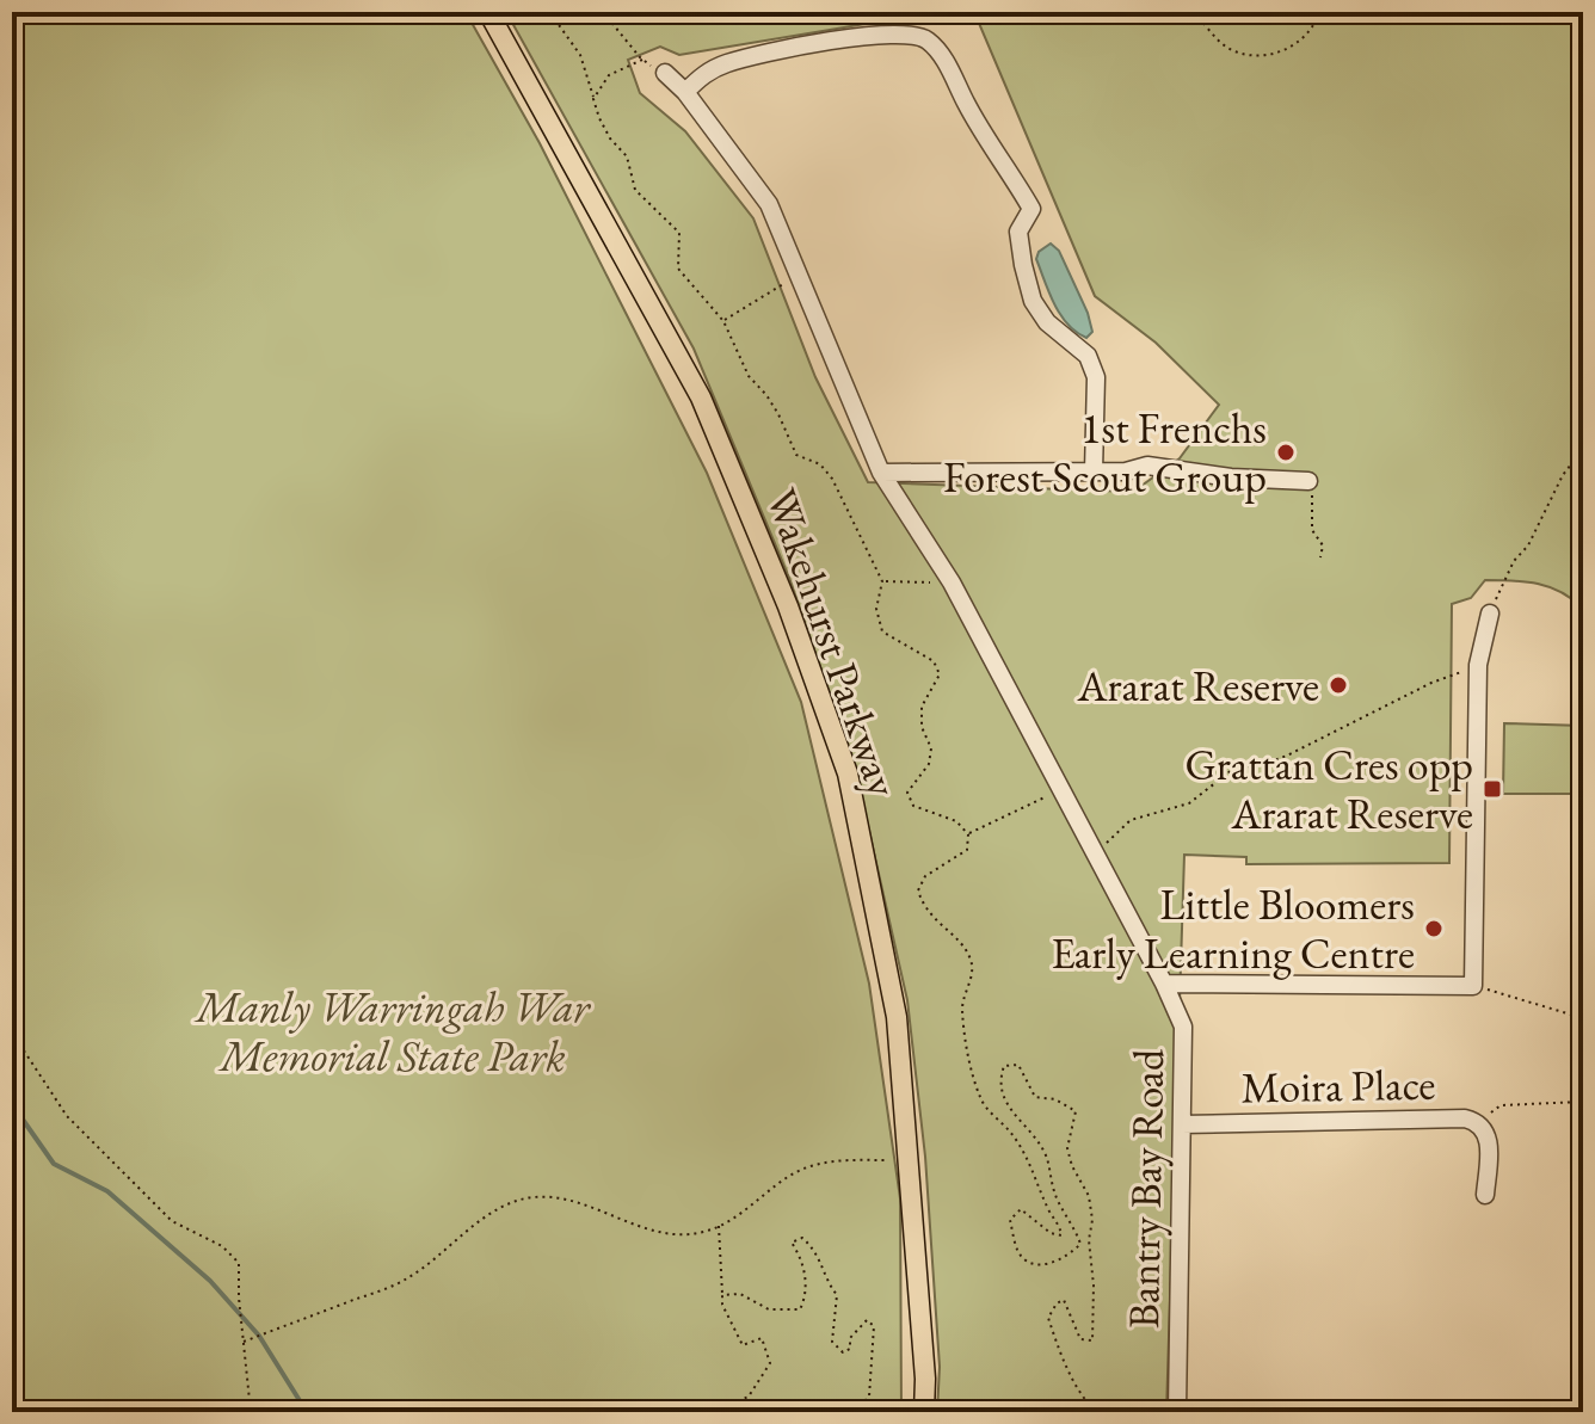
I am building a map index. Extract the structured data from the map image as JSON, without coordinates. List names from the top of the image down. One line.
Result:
{"streets":{"main road":["Wakehurst Parkway"],"street":["Moira Place","Bantry Bay Road"]},"crossings":[["Moira Place","Bantry Bay Road"]],"parks":["Manly Warringah War Memorial State Park"],"places":{"other":["1st Frenchs Forest Scout Group","Ararat Reserve","Little Bloomers Early Learning Centre"],"transit":["Grattan Cres opp Ararat Reserve"]}}
